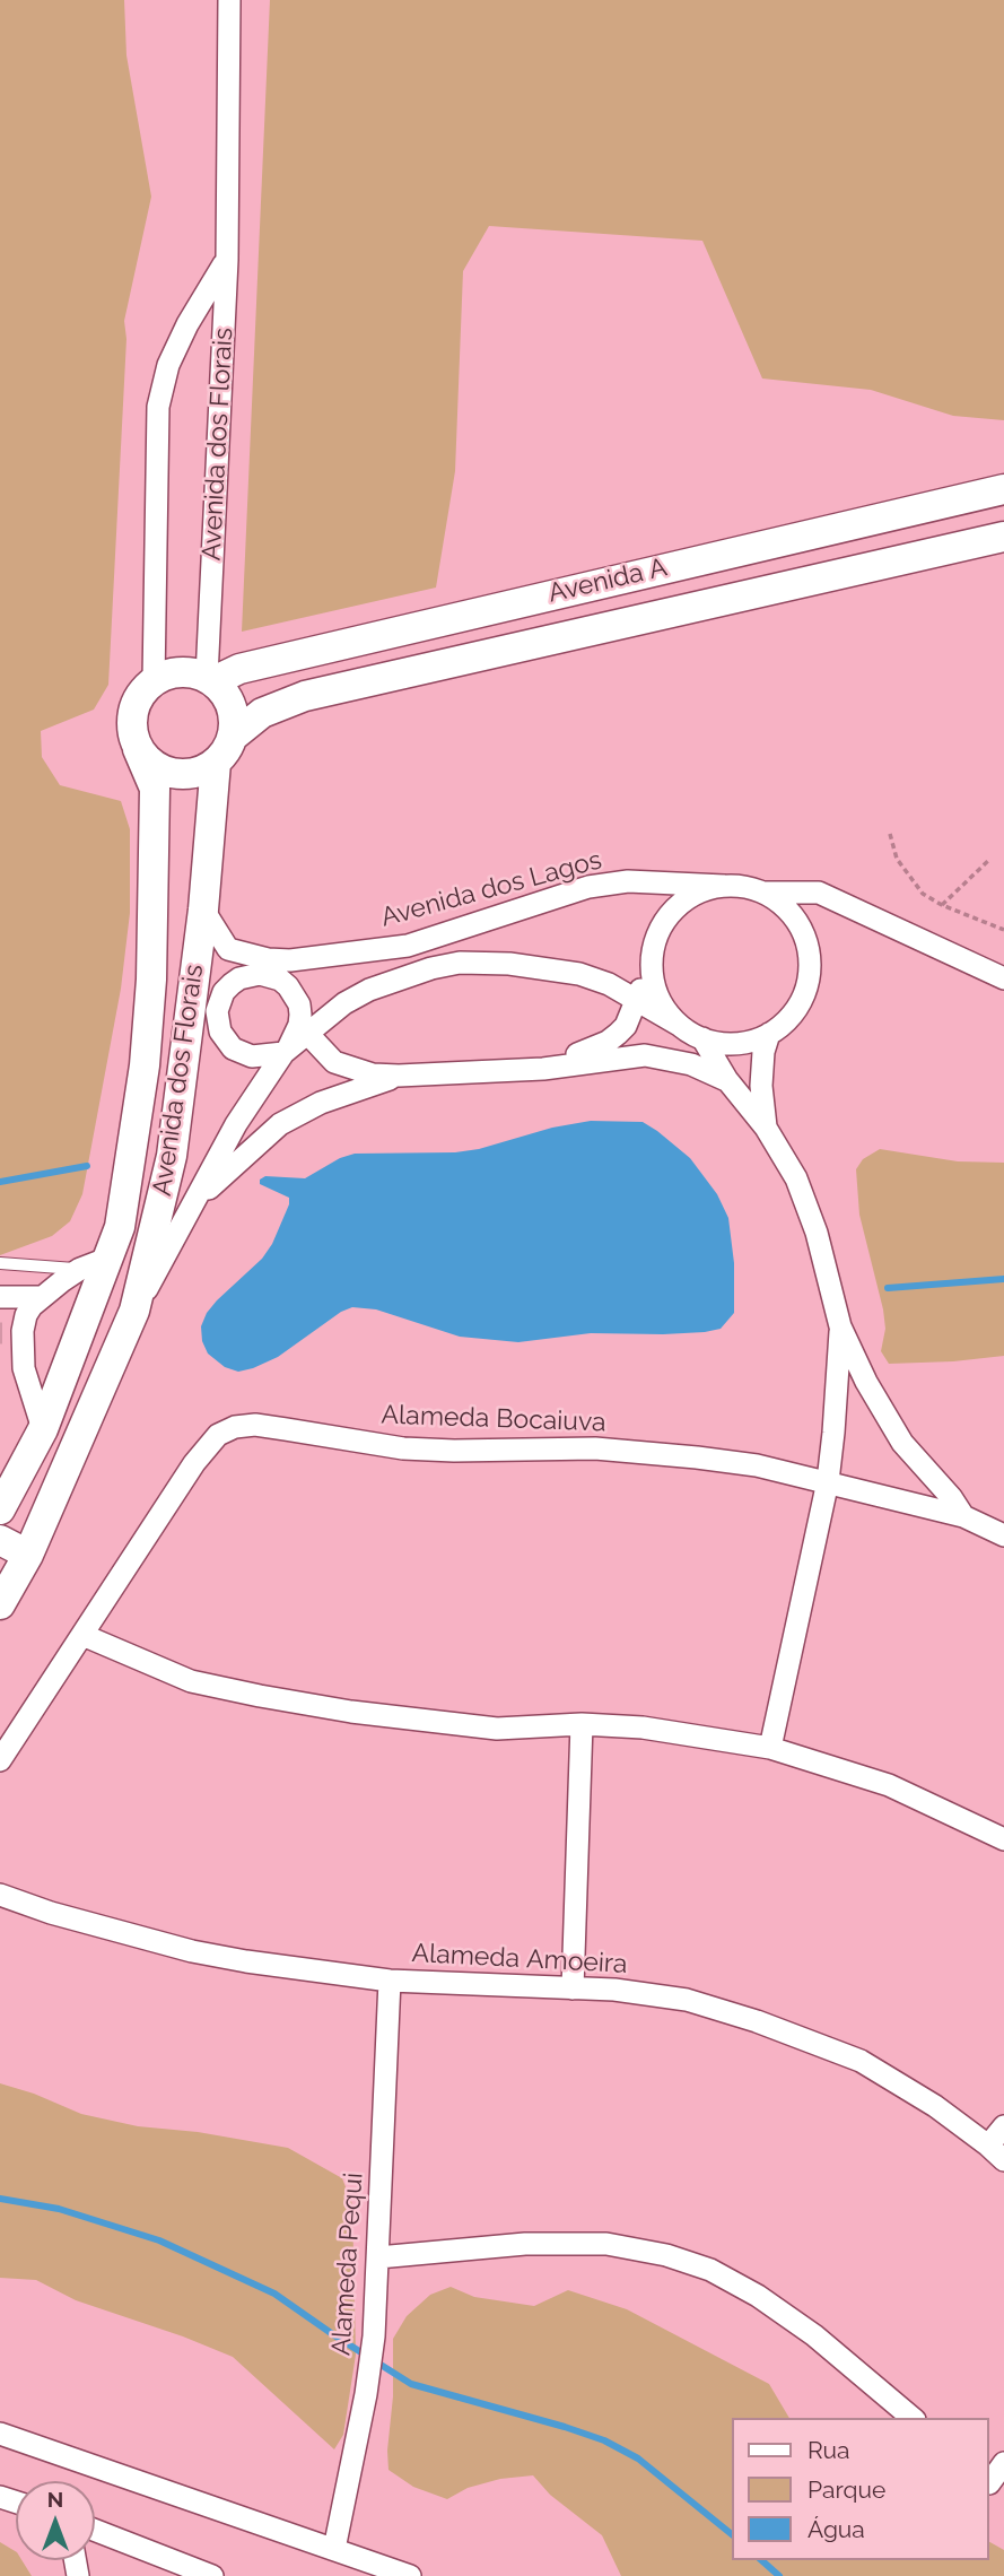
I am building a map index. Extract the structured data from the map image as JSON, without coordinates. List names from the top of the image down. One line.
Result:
{"streets":{"street":["Avenida dos Florais","Avenida A","Avenida dos Lagos","Alameda Bocaiuva","Alameda Amoeira","Alameda Pequi"]},"crossings":[["Avenida dos Florais","Avenida A"],["Avenida dos Lagos","Alameda Bocaiuva"],["Alameda Amoeira","Alameda Pequi"]],"legend":["Rua","Parque","Água"],"north":"top"}
